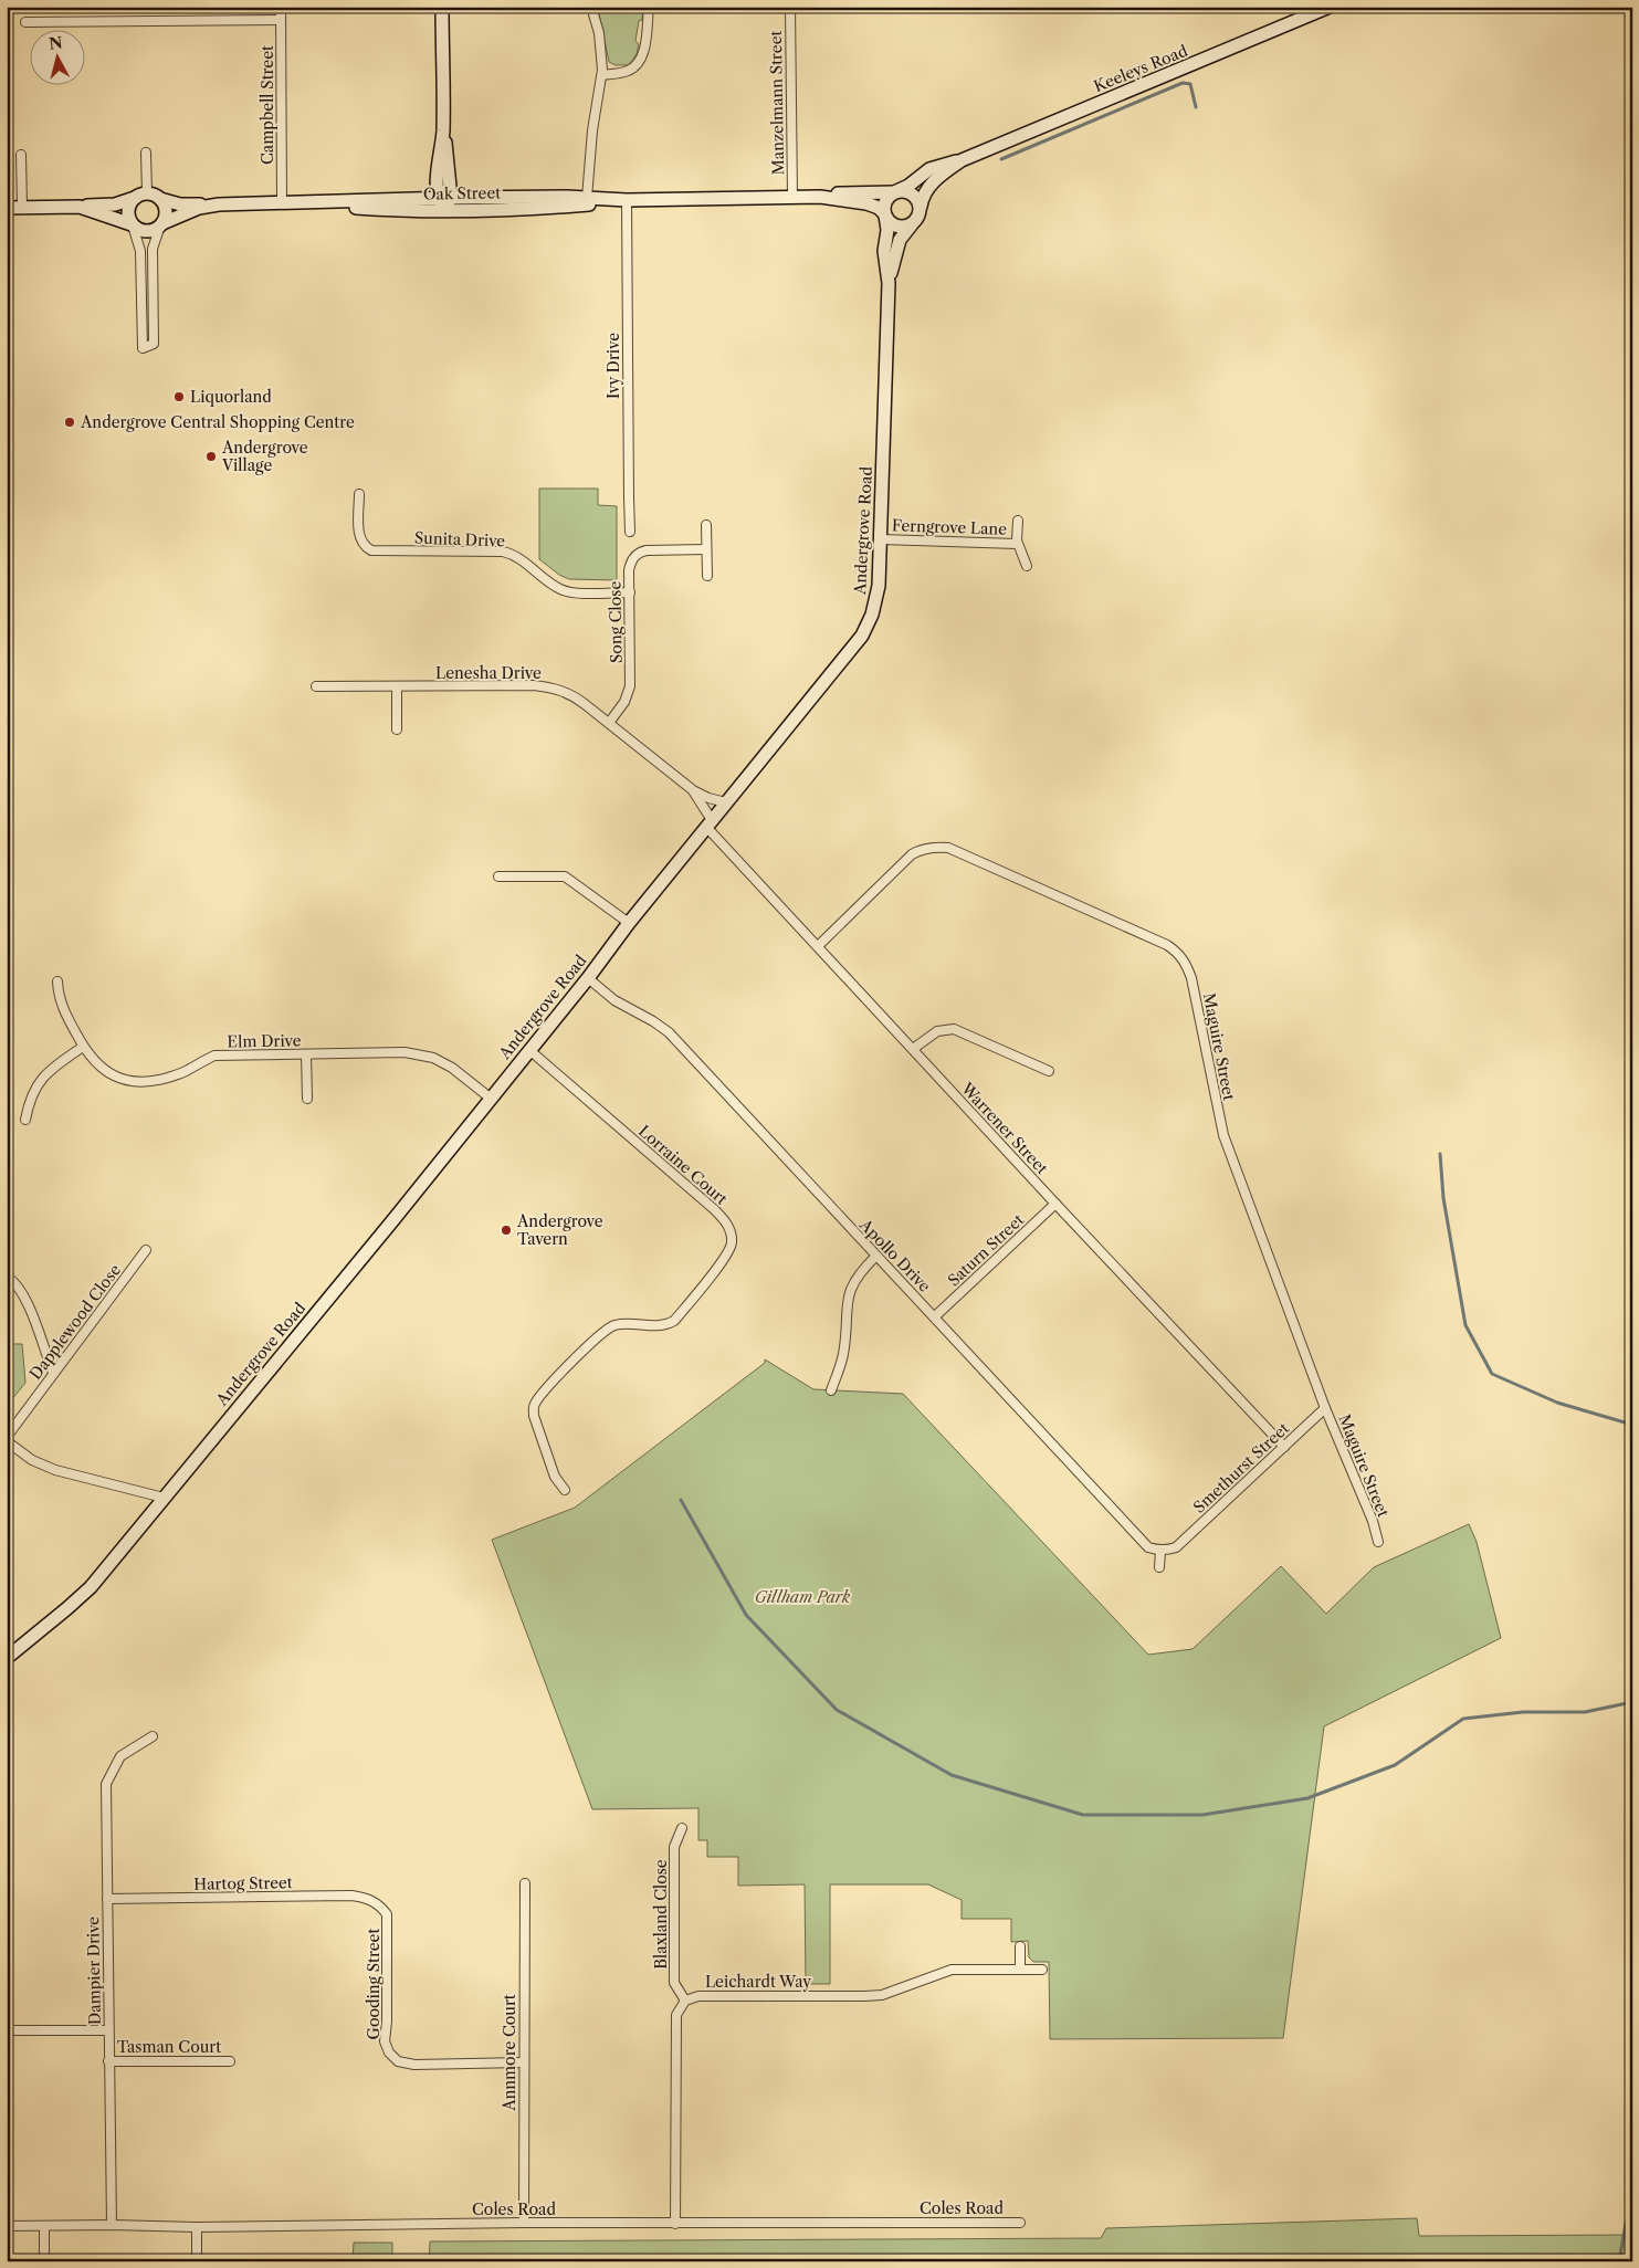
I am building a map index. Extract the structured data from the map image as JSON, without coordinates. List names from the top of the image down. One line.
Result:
{"streets":{"street":["Keeleys Road","Manzelmann Street","Campbell Street","Oak Street","Ivy Drive","Ferngrove Lane","Andergrove Road","Sunita Drive","Song Close","Lenesha Drive","Elm Drive","Maguire Street","Warrener Street","Lorraine Court","Saturn Street","Apollo Drive","Dapplewood Close","Smethurst Street","Hartog Street","Blaxland Close","Dampier Drive","Leichardt Way","Gooding Street","Tasman Court","Annmore Court","Coles Road"]},"crossings":[["Keeleys Road","Oak Street"],["Keeleys Road","Andergrove Road"],["Manzelmann Street","Oak Street"],["Campbell Street","Oak Street"],["Oak Street","Ivy Drive"],["Oak Street","Andergrove Road"],["Ferngrove Lane","Andergrove Road"],["Andergrove Road","Lenesha Drive"],["Andergrove Road","Elm Drive"],["Andergrove Road","Warrener Street"],["Andergrove Road","Lorraine Court"],["Andergrove Road","Apollo Drive"],["Sunita Drive","Song Close"],["Song Close","Lenesha Drive"],["Lenesha Drive","Warrener Street"],["Maguire Street","Warrener Street"],["Maguire Street","Smethurst Street"],["Warrener Street","Saturn Street"],["Warrener Street","Smethurst Street"],["Saturn Street","Apollo Drive"],["Apollo Drive","Smethurst Street"],["Hartog Street","Dampier Drive"],["Hartog Street","Gooding Street"],["Blaxland Close","Leichardt Way"],["Dampier Drive","Tasman Court"],["Dampier Drive","Coles Road"],["Leichardt Way","Coles Road"],["Gooding Street","Annmore Court"],["Annmore Court","Coles Road"]],"parks":["Gillham Park"],"places":["Liquorland","Andergrove Central Shopping Centre","Andergrove Village","Andergrove Tavern"],"north":"top"}
